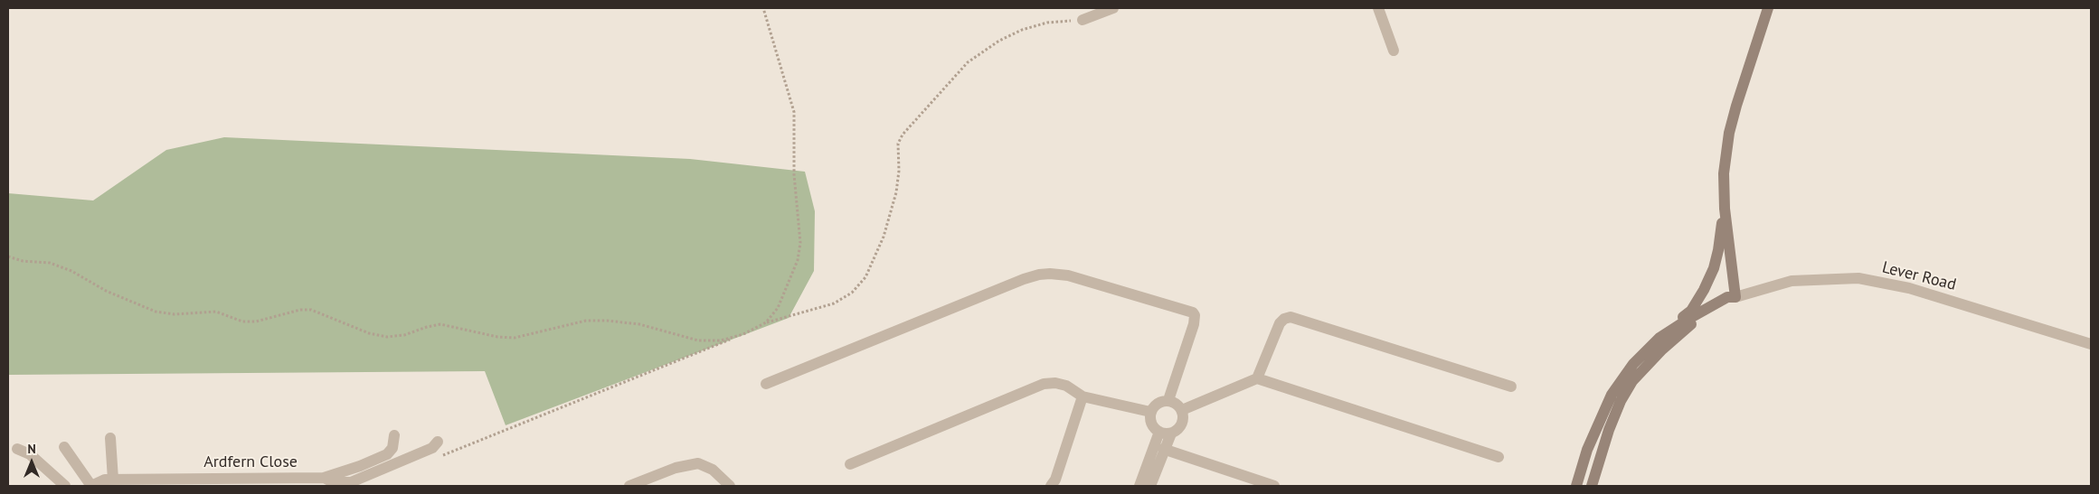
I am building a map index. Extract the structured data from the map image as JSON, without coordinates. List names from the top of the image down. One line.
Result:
{"streets":{"main road":["Lever Road"],"street":["Ardfern Close"]},"north":"top"}
